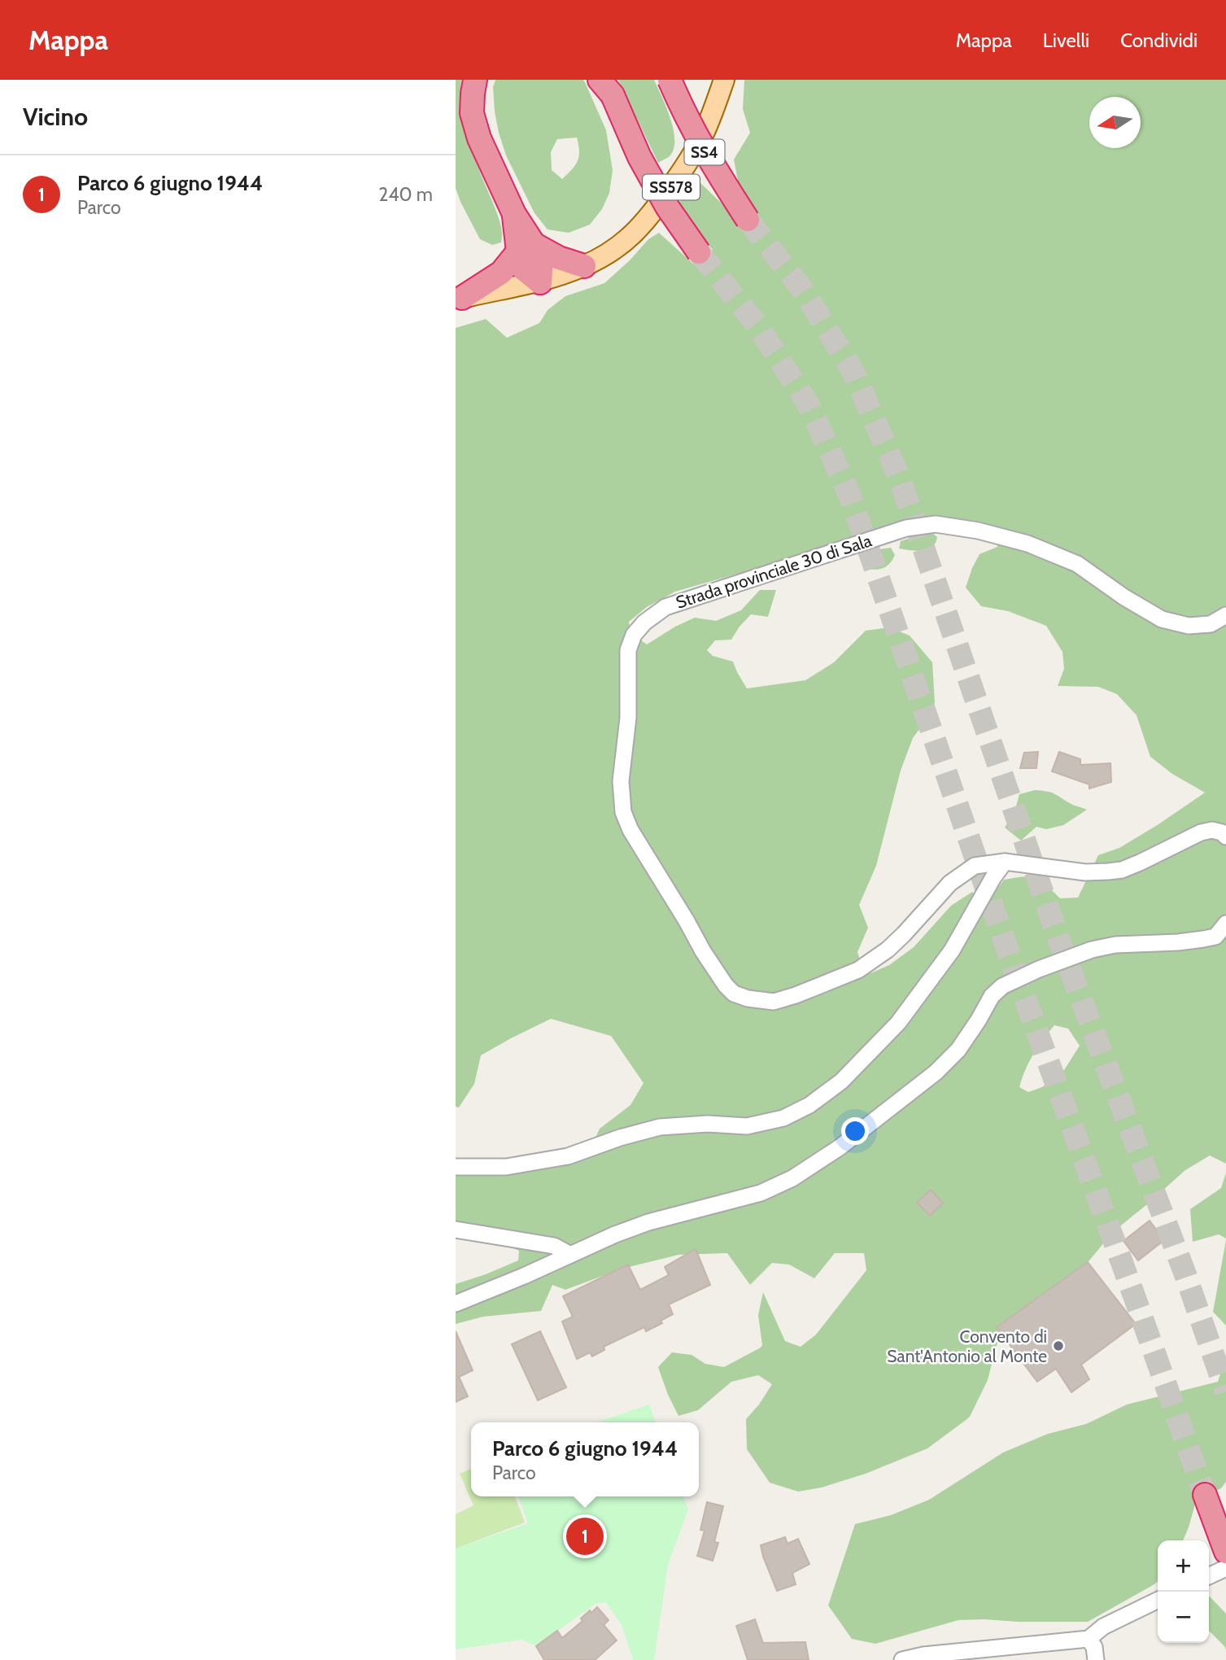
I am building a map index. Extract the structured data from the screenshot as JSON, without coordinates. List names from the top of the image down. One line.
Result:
{"streets":{"highway":["SS4"],"main road":["SS578"],"street":["Strada provinciale 30 di Sala"]},"places":["Convento di Sant'Antonio al Monte"],"north":"left","page":{"header":"Mappa","nav":["Mappa","Livelli","Condividi"],"heading":"Vicino","list":[{"mark":"1","name":"Parco 6 giugno 1944","note":"Parco","value":"240 m"}],"popup":["Parco 6 giugno 1944","Parco"],"pins":"1","map_buttons":["+","−"]}}
